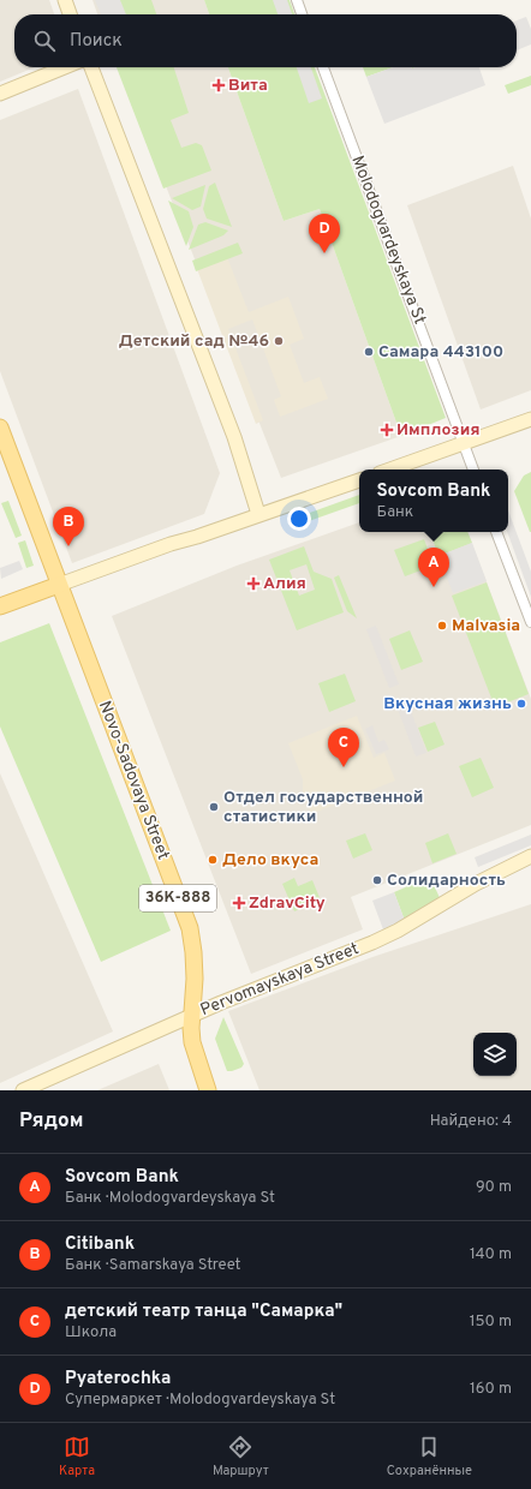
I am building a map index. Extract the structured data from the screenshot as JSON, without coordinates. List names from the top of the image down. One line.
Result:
{"streets":{"main road":["Novo-Sadovaya Street","36К-888"],"street":["Molodogvardeyskaya St","Pervomayskaya Street"]},"crossings":[["Novo-Sadovaya Street","Pervomayskaya Street"]],"places":{"health":["Вита","Имплозия","Алия","ZdravCity"],"other":["Детский сад №46","Самара 443100","Malvasia","Вкусная жизнь","Отдел государственной статистики","Дело вкуса","Солидарность"]},"page":{"search":"Поиск","pins":["D","B","A","C"],"popup":["Sovcom Bank","Банк"],"heading":["Рядом","Найдено: 4"],"list":[{"mark":"A","name":"Sovcom Bank","note":"Банк · Molodogvardeyskaya St","value":"90 m"},{"mark":"B","name":"Citibank","note":"Банк · Samarskaya Street","value":"140 m"},{"mark":"C","name":"детский театр танца \"Самарка\"","note":"Школа","value":"150 m"},{"mark":"D","name":"Pyaterochka","note":"Супермаркет · Molodogvardeyskaya St","value":"160 m"}],"nav":["Карта","Маршрут","Сохранённые"]}}
